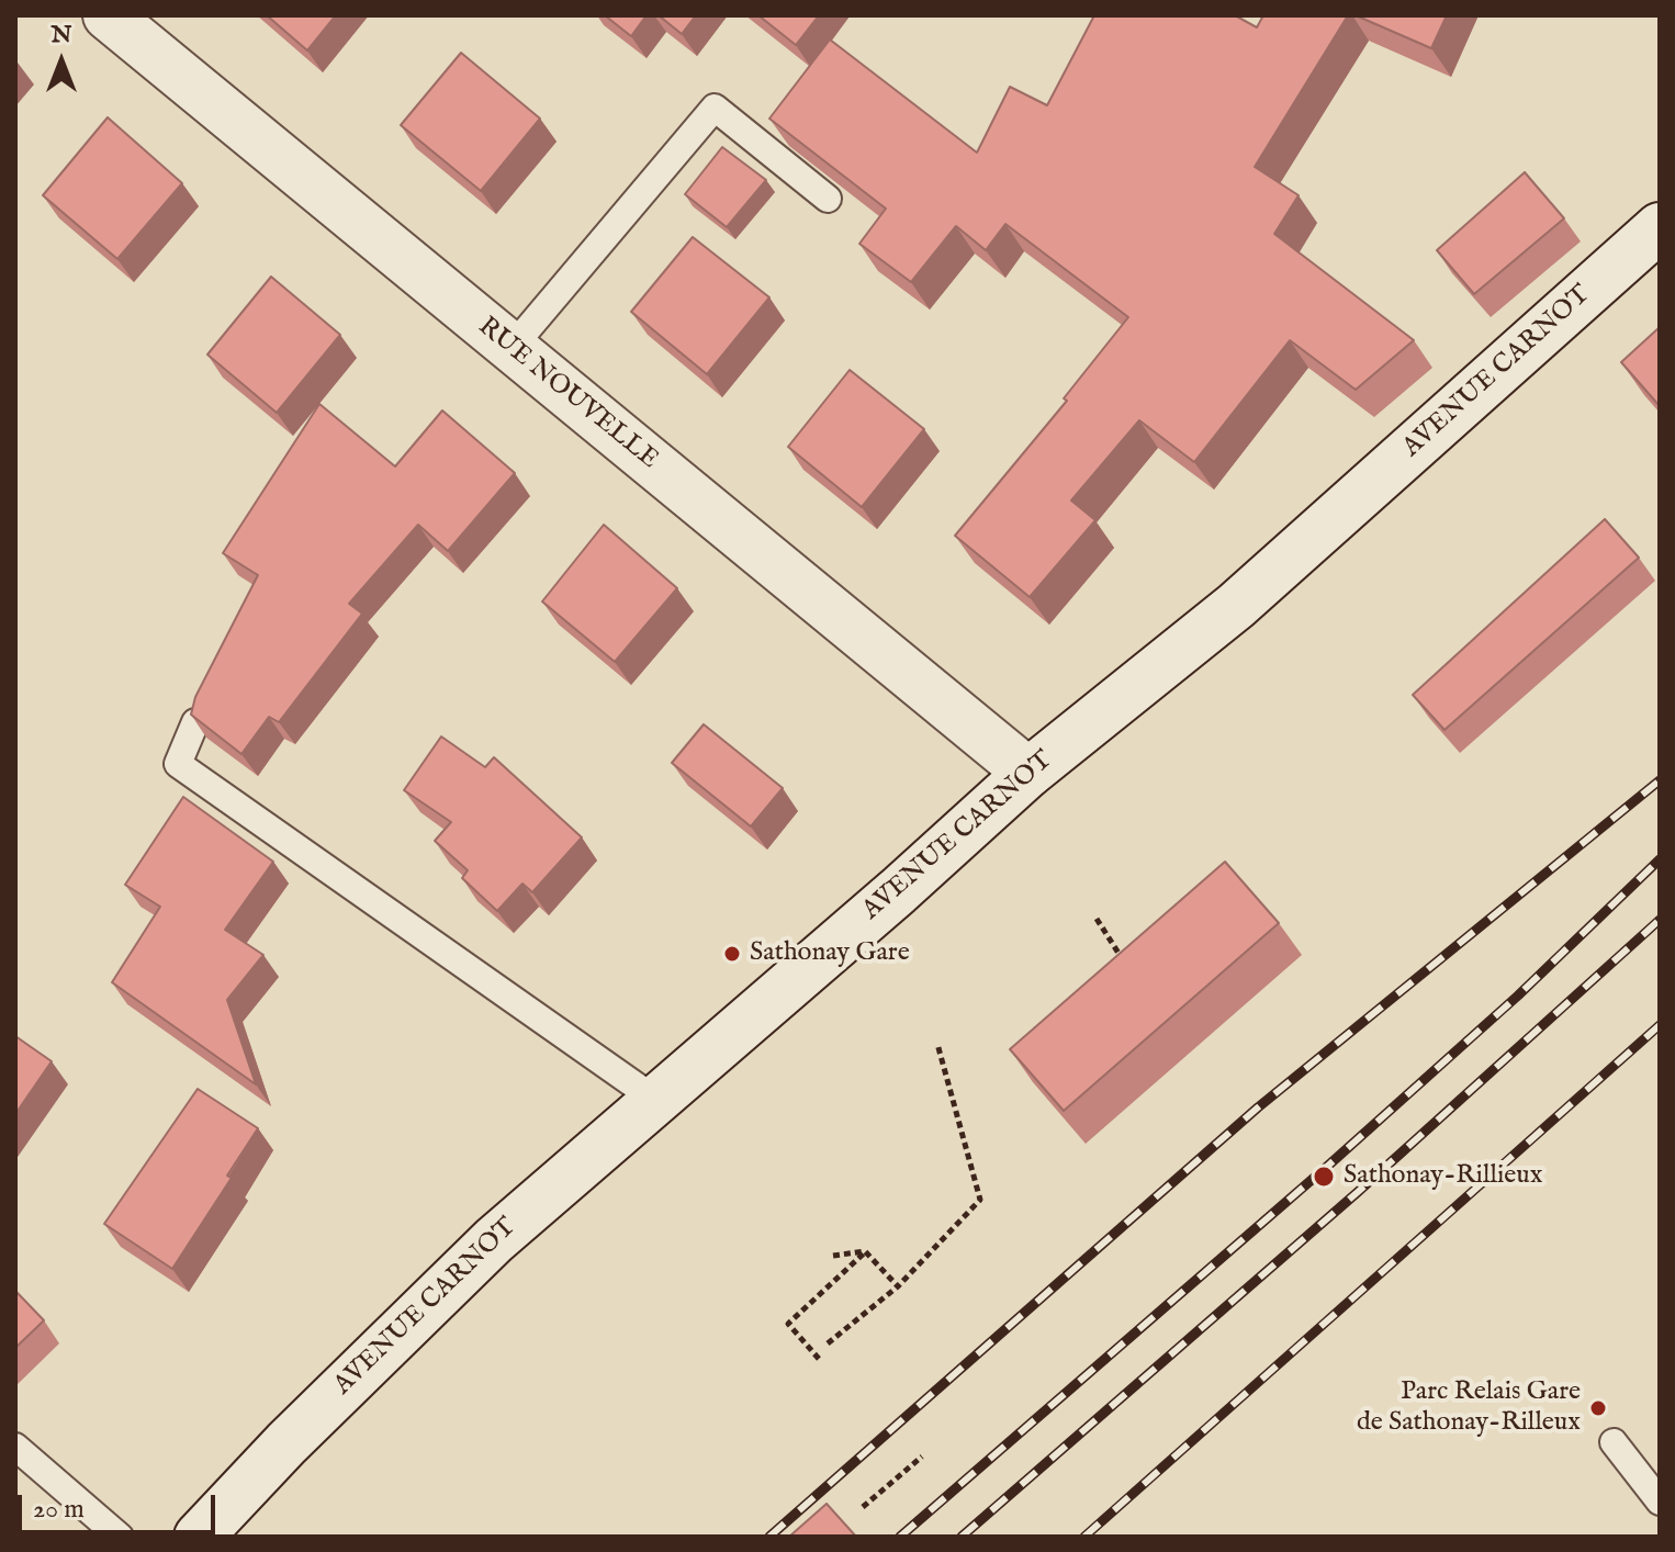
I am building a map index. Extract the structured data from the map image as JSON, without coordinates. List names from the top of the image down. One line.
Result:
{"streets":{"street":["AVENUE CARNOT","RUE NOUVELLE"]},"crossings":[["AVENUE CARNOT","RUE NOUVELLE"]],"places":["Sathonay Gare","Sathonay-Rillieux","Parc Relais Gare de Sathonay-Rilleux"],"scale_bar":"20 m","north":"top"}
